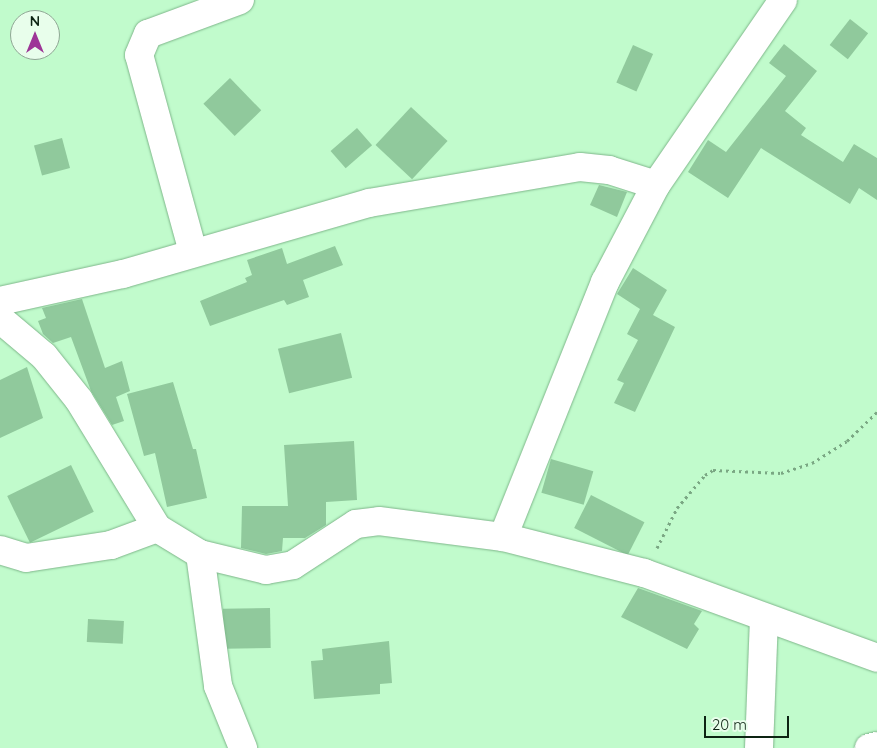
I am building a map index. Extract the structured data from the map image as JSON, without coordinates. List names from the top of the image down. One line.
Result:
{"scale_bar":"20 m","north":"top"}
